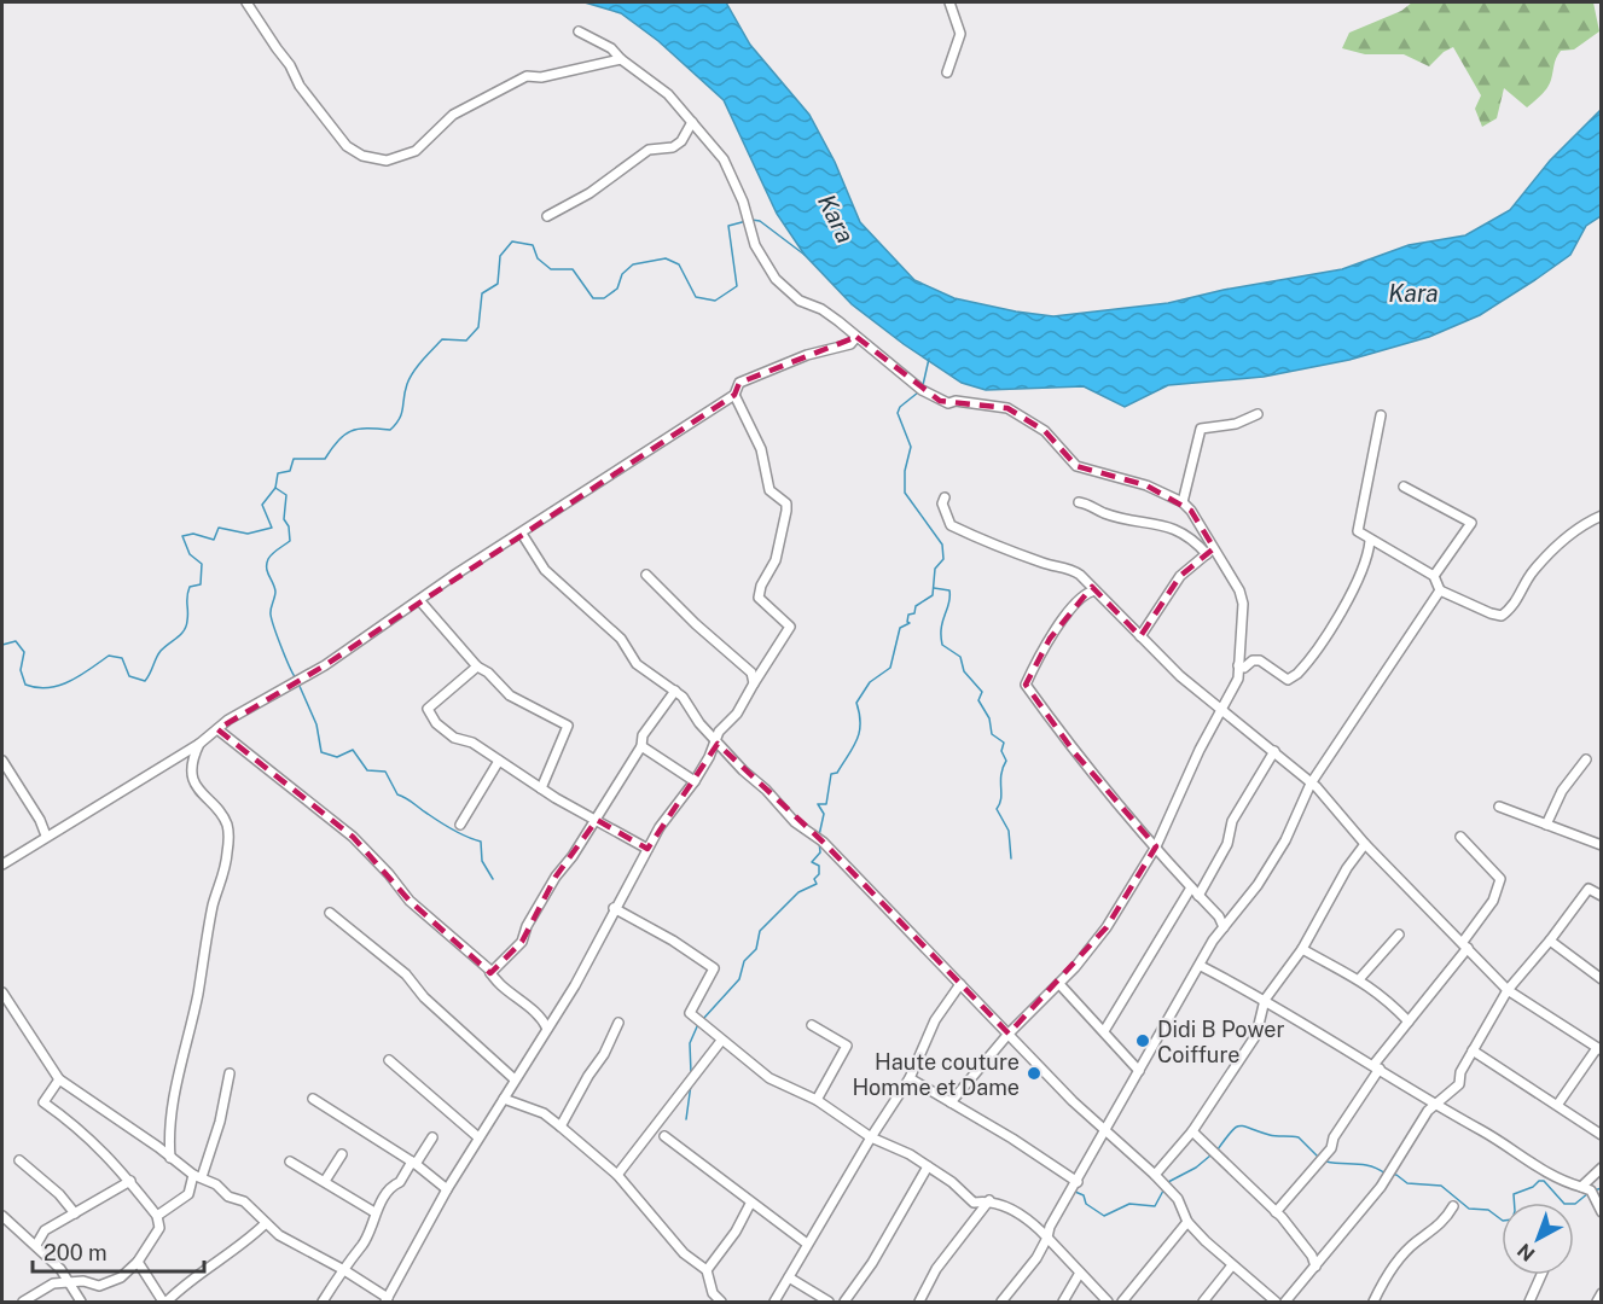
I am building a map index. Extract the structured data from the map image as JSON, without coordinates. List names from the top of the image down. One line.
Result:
{"water":["Kara"],"places":["Didi B Power Coiffure","Haute couture Homme et Dame"],"scale_bar":"200 m","north":"bottom left"}
